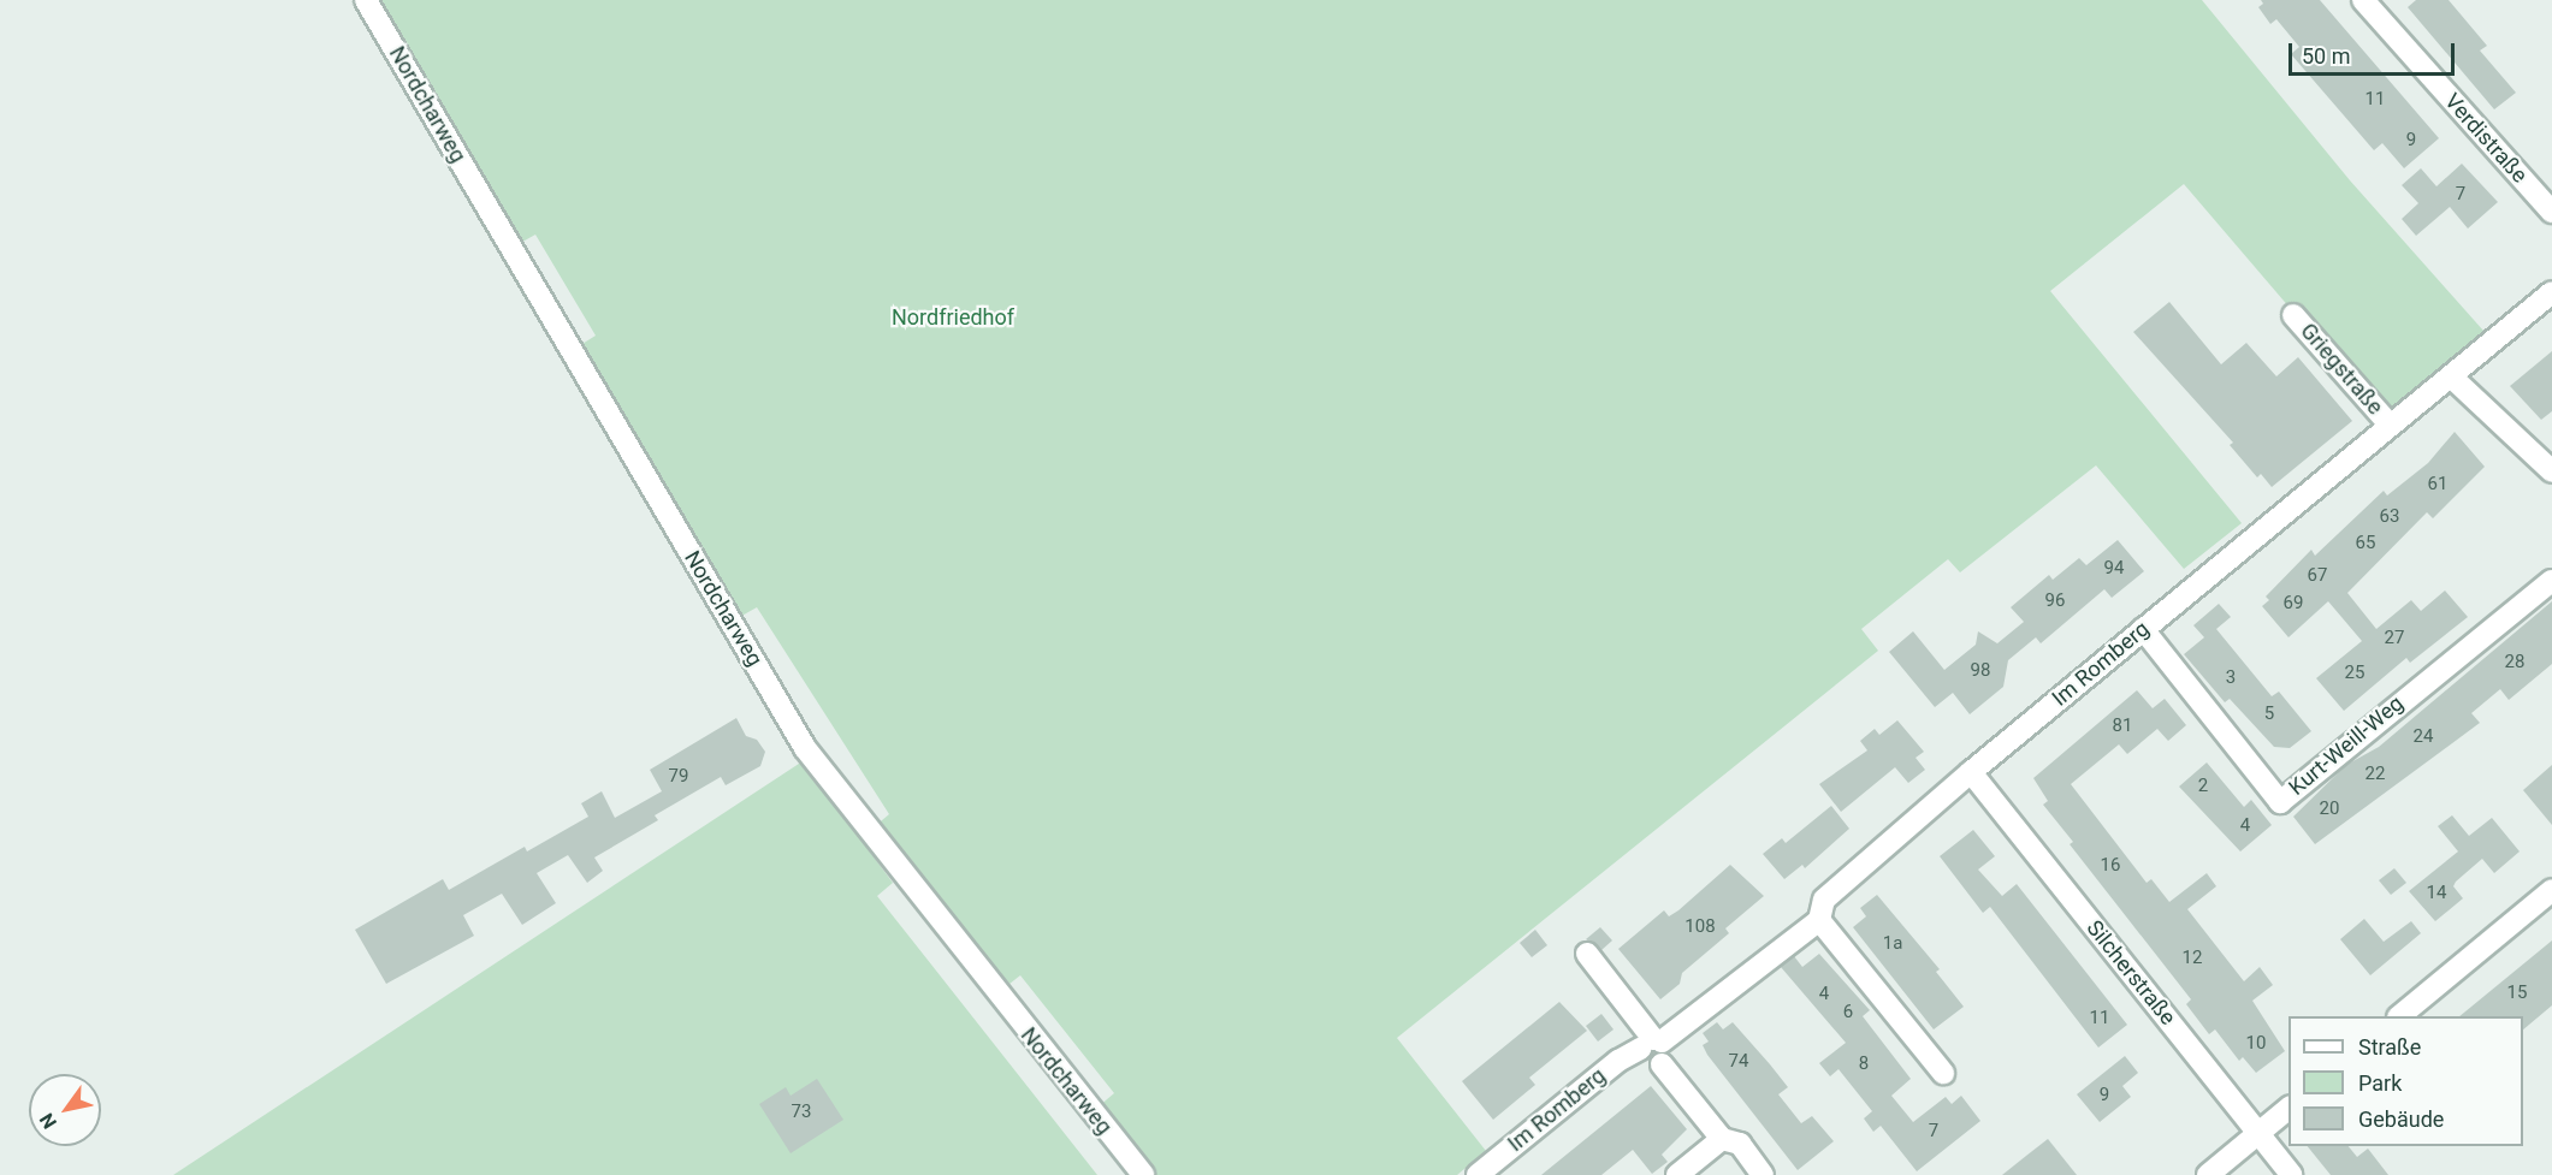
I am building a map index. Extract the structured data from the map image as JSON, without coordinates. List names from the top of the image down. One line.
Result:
{"streets":{"street":["Nordcharweg","Verdistraße","Griegstraße","Im Romberg","Kurt-Weill-Weg","Silcherstraße"]},"crossings":[["Griegstraße","Im Romberg"],["Im Romberg","Kurt-Weill-Weg"],["Im Romberg","Silcherstraße"]],"parks":["Nordfriedhof"],"house_numbers":["11","9","7","61","63","65","94","67","96","69","27","28","98","25","3","5","81","24","22","79","2","20","4","16","14","108","1a","12","15","4","6","11","10","74","8","9","73","7"],"legend":["Straße","Park","Gebäude"],"scale_bar":"50 m","north":"bottom left"}
